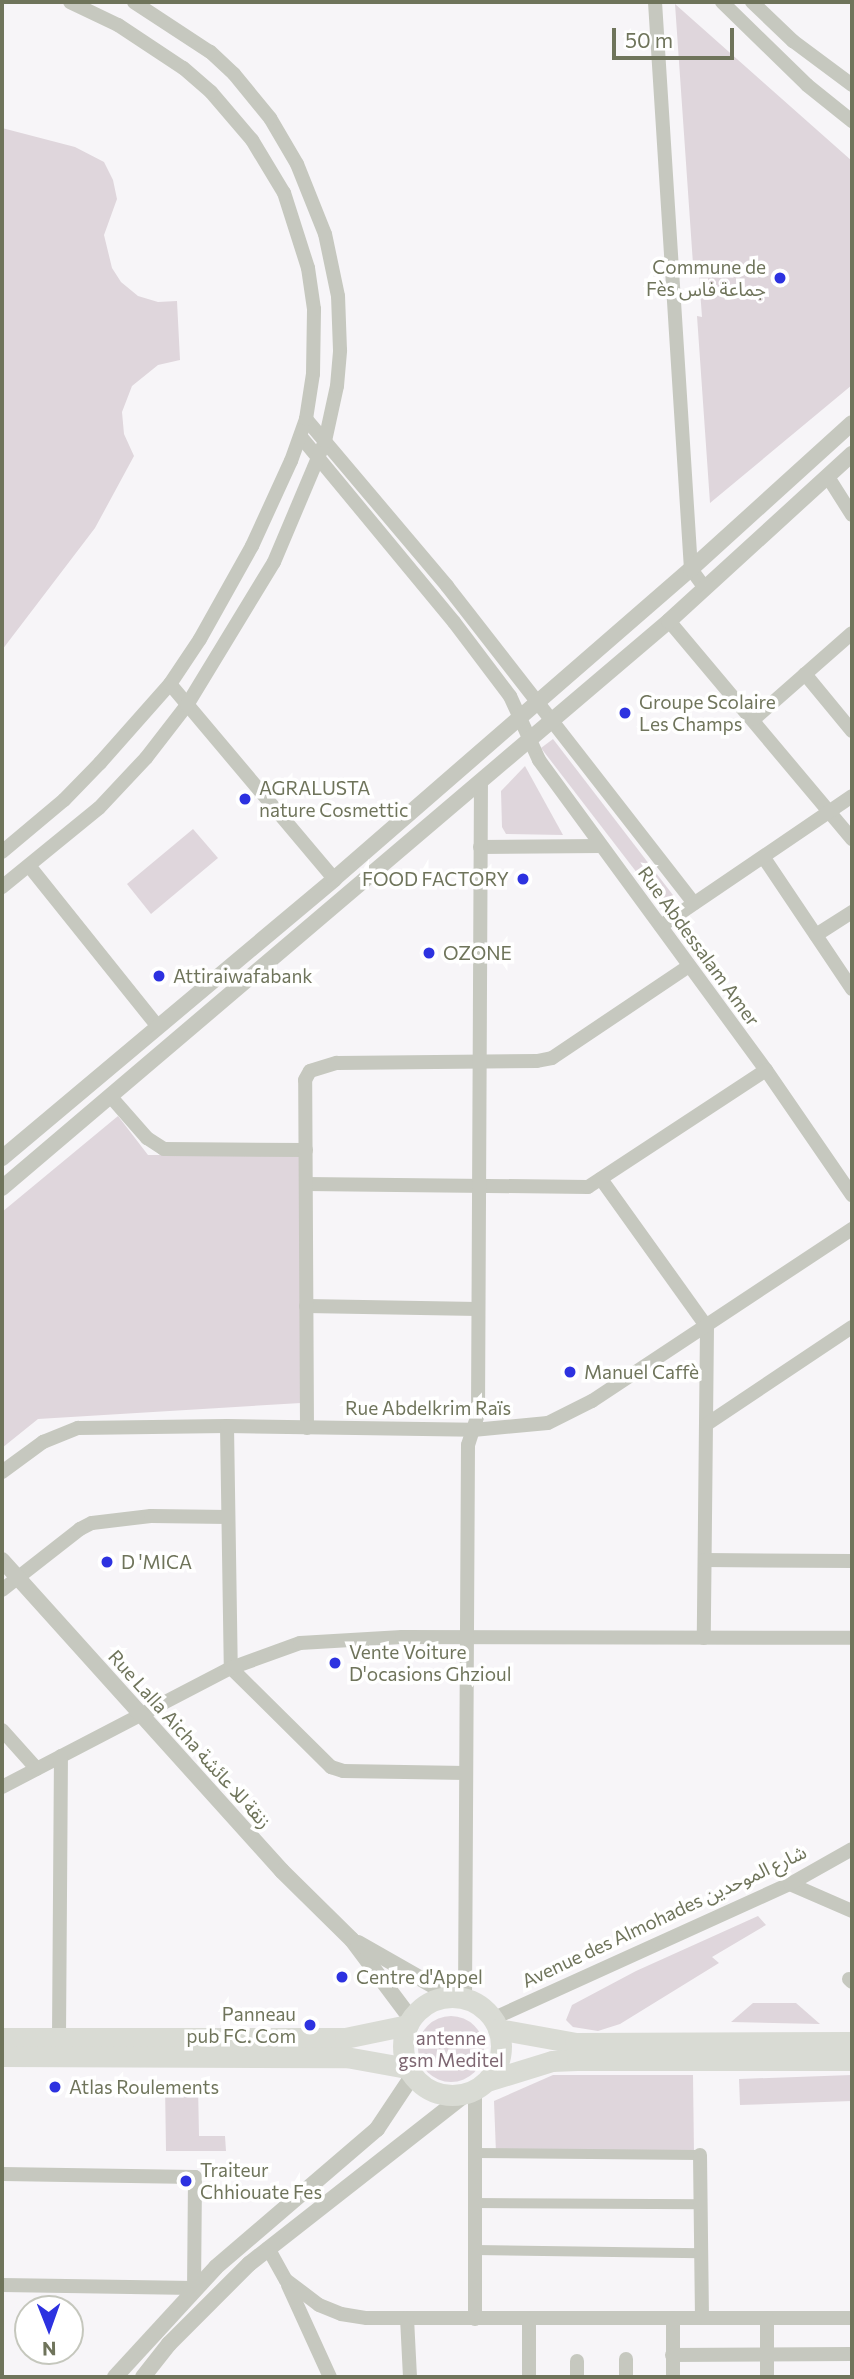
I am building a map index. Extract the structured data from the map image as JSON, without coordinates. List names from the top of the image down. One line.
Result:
{"streets":{"street":["Rue Abdessalam Amer","Rue Abdelkrim Raïs","Rue Lalla Aicha زنقة للا عائشة","Avenue des Almohades شارع الموحدين"]},"crossings":[["Rue Lalla Aicha زنقة للا عائشة","Avenue des Almohades شارع الموحدين"]],"parks":["antenne gsm Meditel"],"places":["Commune de Fès جماعة فاس","Groupe Scolaire Les Champs","AGRALUSTA nature Cosmettic","FOOD FACTORY","OZONE","Attiraiwafabank","Manuel Caffè","D 'MICA","Vente Voiture D'ocasions Ghzioul","Centre d'Appel","Panneau pub FC. Com","Atlas Roulements","Traiteur Chhiouate Fes"],"scale_bar":"50 m","north":"bottom"}
